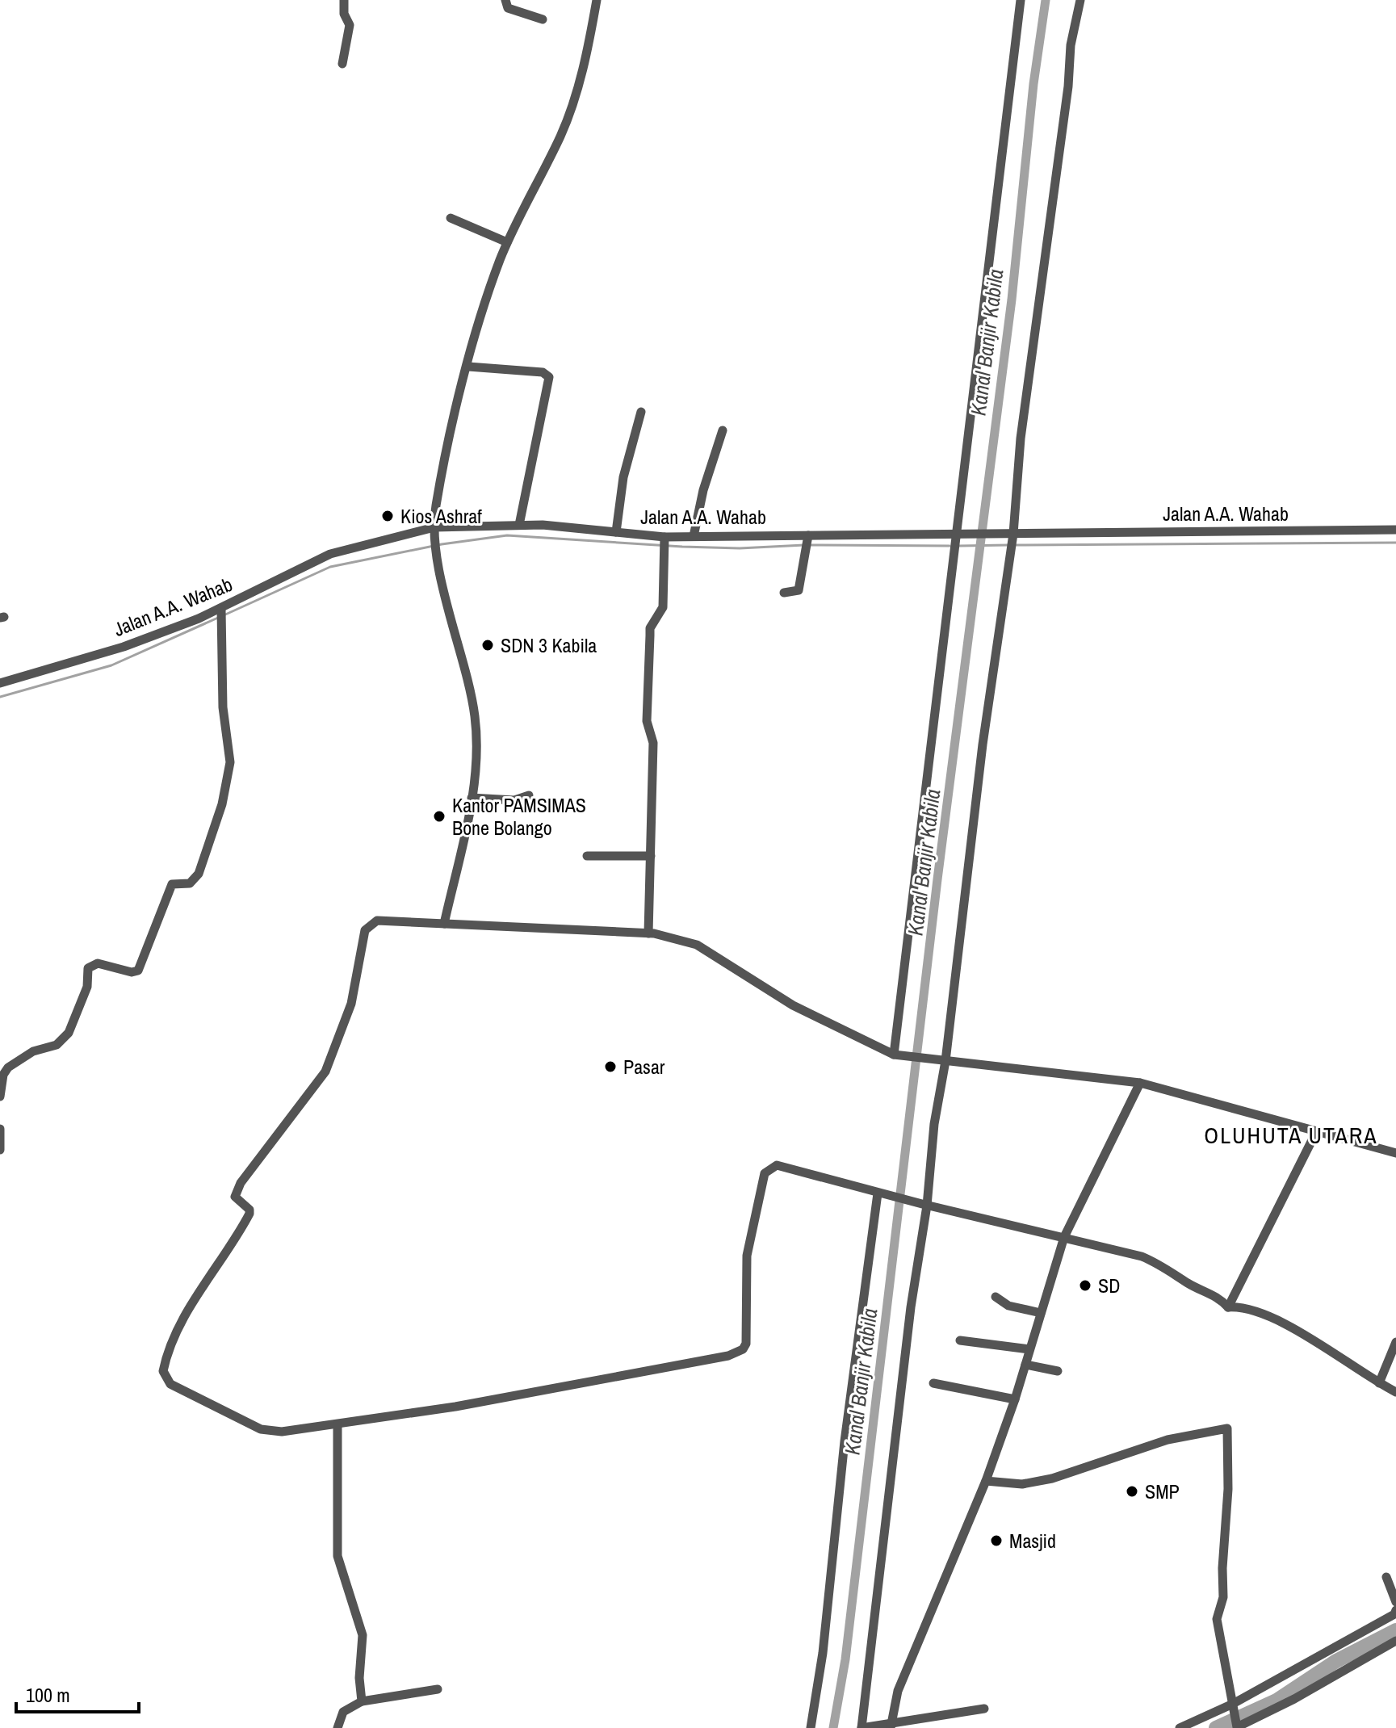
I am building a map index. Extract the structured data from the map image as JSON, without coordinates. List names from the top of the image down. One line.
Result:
{"streets":{"street":["Jalan A.A. Wahab"]},"districts":["OLUHUTA UTARA"],"water":["Kanal Banjir Kabila"],"places":["Kios Ashraf","SDN 3 Kabila","Kantor PAMSIMAS Bone Bolango","Pasar","SD","SMP","Masjid"],"scale_bar":"100 m"}
